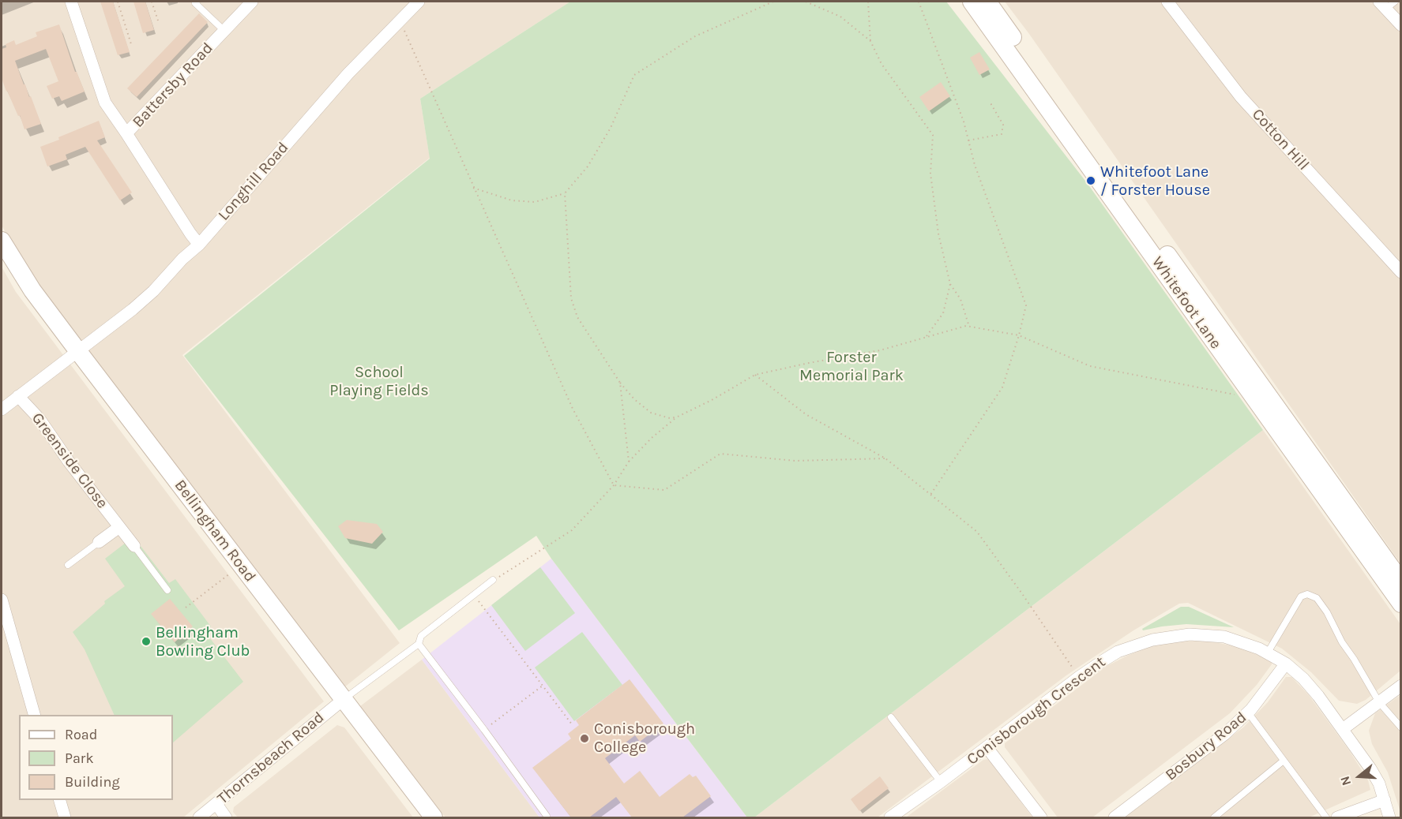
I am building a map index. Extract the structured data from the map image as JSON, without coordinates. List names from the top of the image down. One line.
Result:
{"streets":{"street":["Battersby Road","Cotton Hill","Longhill Road","Whitefoot Lane","Greenside Close","Bellingham Road","Conisborough Crescent","Bosbury Road","Thornsbeach Road"]},"crossings":[["Battersby Road","Longhill Road"],["Longhill Road","Greenside Close"],["Longhill Road","Bellingham Road"],["Bellingham Road","Thornsbeach Road"],["Conisborough Crescent","Bosbury Road"]],"parks":["Forster Memorial Park","School Playing Fields"],"places":["Whitefoot Lane / Forster House","Bellingham Bowling Club","Conisborough College"],"legend":["Road","Park","Building"],"north":"left"}
